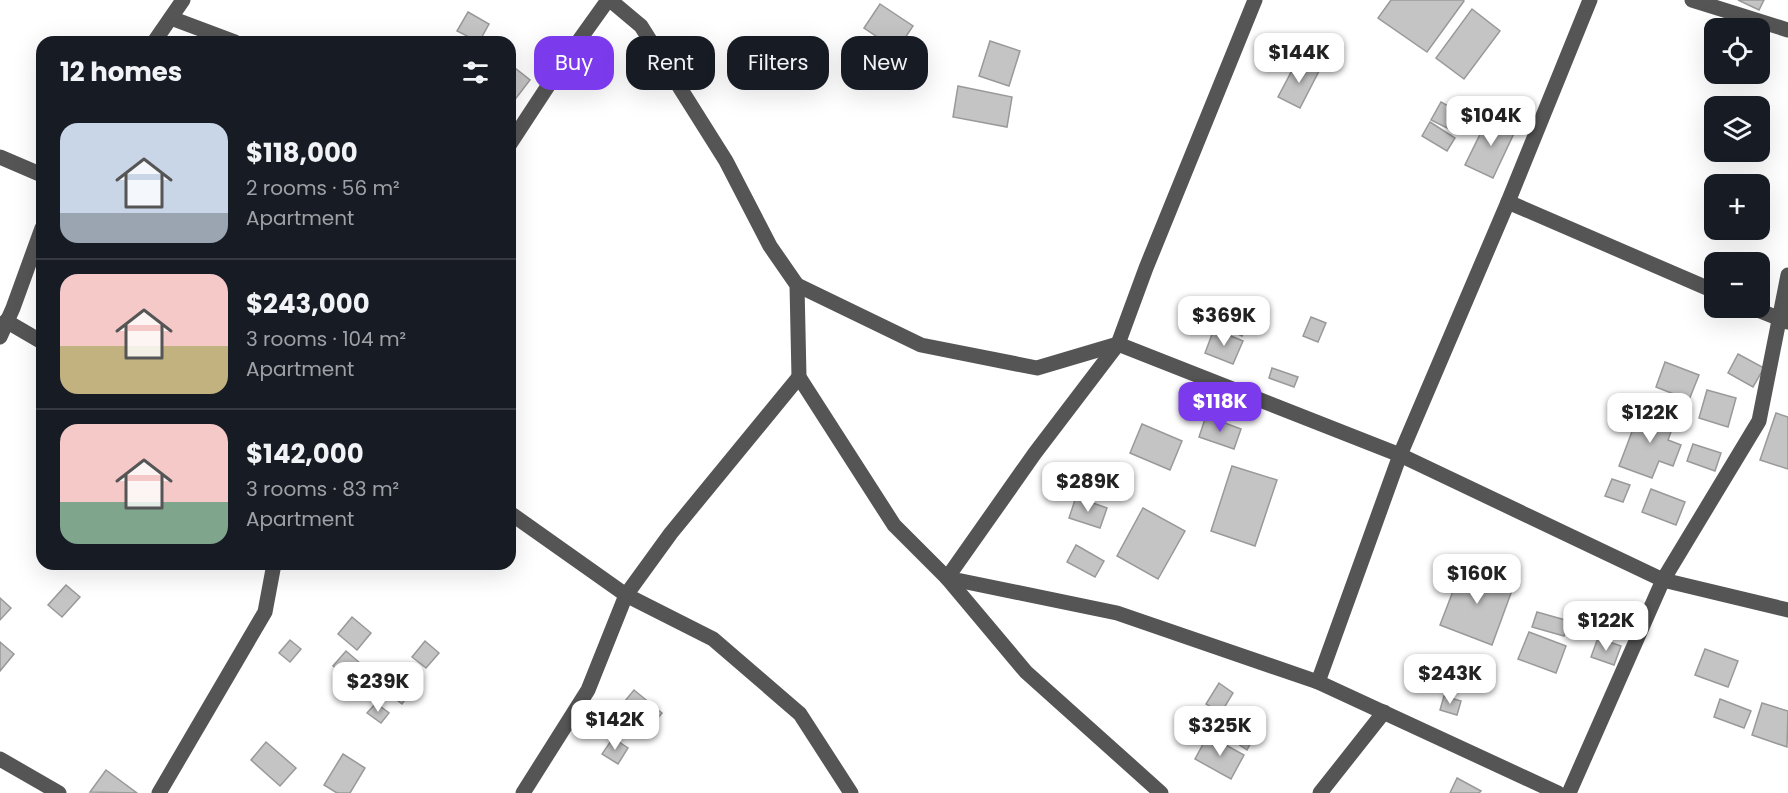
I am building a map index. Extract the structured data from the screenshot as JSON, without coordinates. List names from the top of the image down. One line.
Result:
{"page":{"map_buttons":["+","−"],"price":["$144K","$104K","$369K","$118K","$122K","$289K","$160K","$122K","$243K","$239K","$142K","$325K"],"chip":["Buy","Rent","Filters","New"],"heading":"12 homes","list":[{"name":"$118,000","note":"2 rooms · 56 m² · Apartment"},{"name":"$243,000","note":"3 rooms · 104 m² · Apartment"},{"name":"$142,000","note":"3 rooms · 83 m² · Apartment"}]}}
